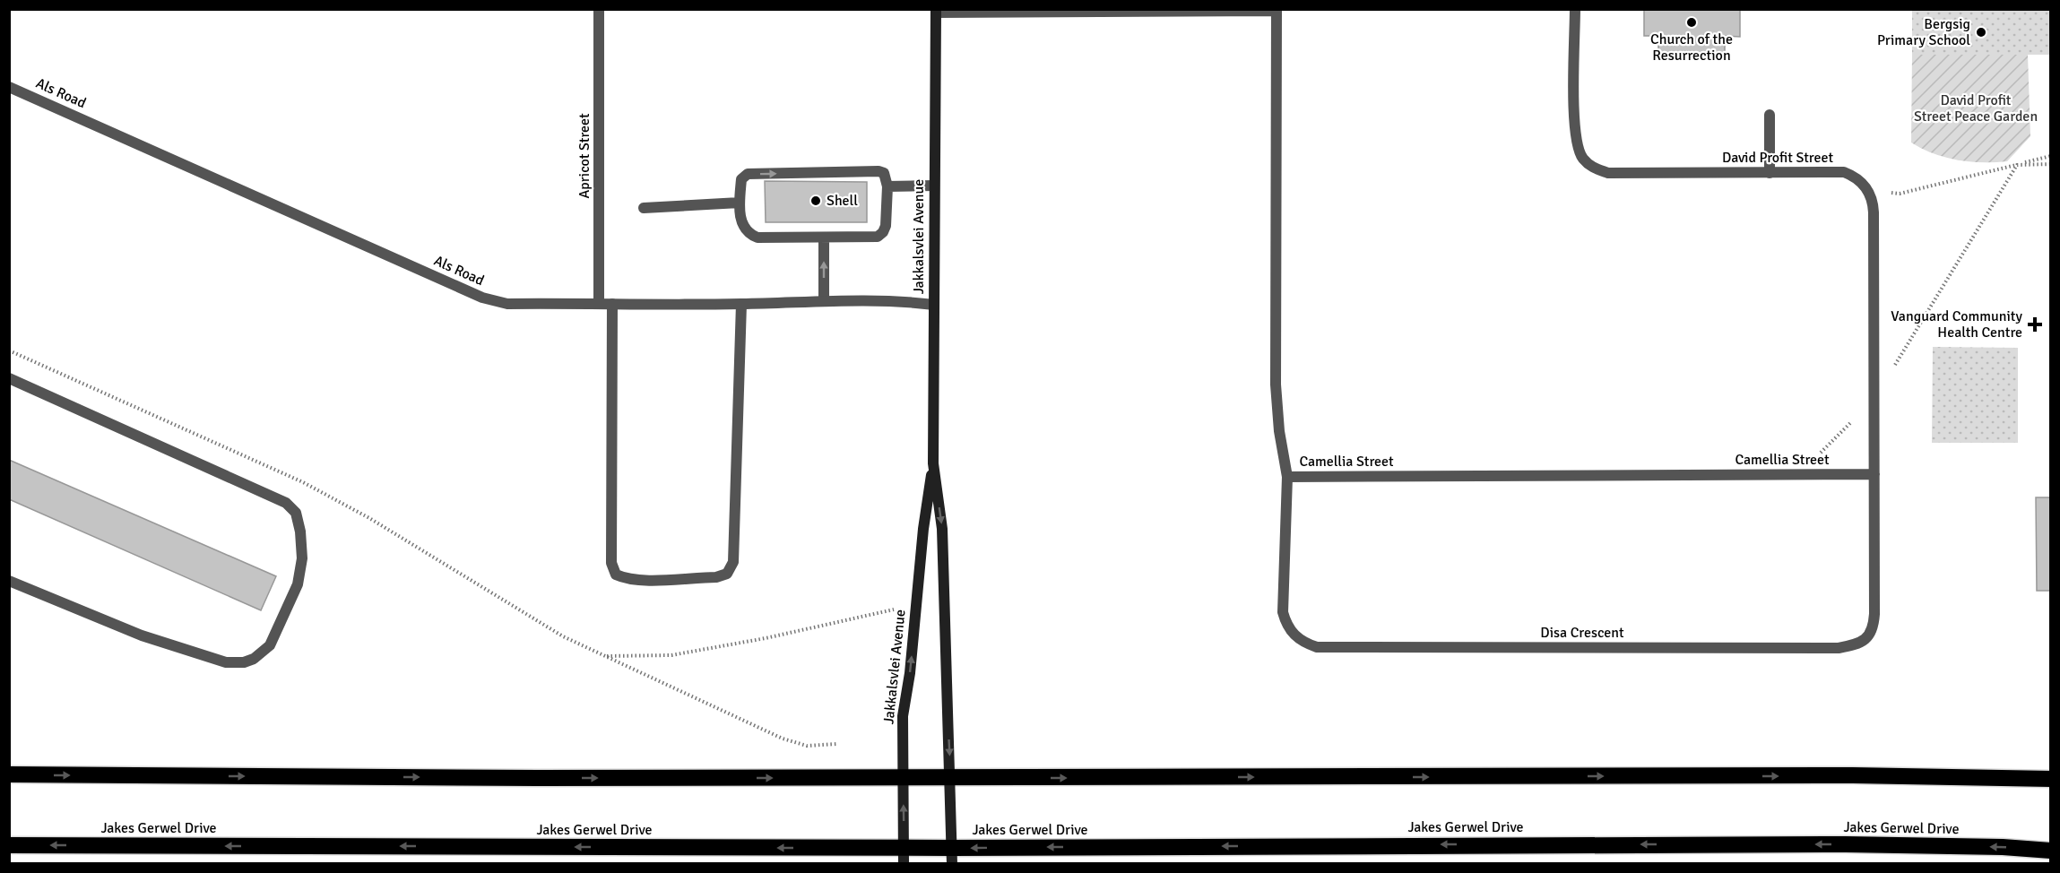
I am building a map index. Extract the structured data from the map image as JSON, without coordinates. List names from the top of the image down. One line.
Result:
{"streets":{"highway":["Jakes Gerwel Drive"],"street":["Als Road","Apricot Street","David Profit Street","Jakkalsvlei Avenue","Camellia Street","Disa Crescent"]},"crossings":[["Als Road","Apricot Street"],["Als Road","Jakkalsvlei Avenue"],["Jakkalsvlei Avenue","Jakes Gerwel Drive"],["Camellia Street","Disa Crescent"]],"parks":["David Profit Street Peace Garden"],"places":{"other":["Church of the Resurrection","Bergsig Primary School","Shell"],"health":["Vanguard Community Health Centre"]}}
